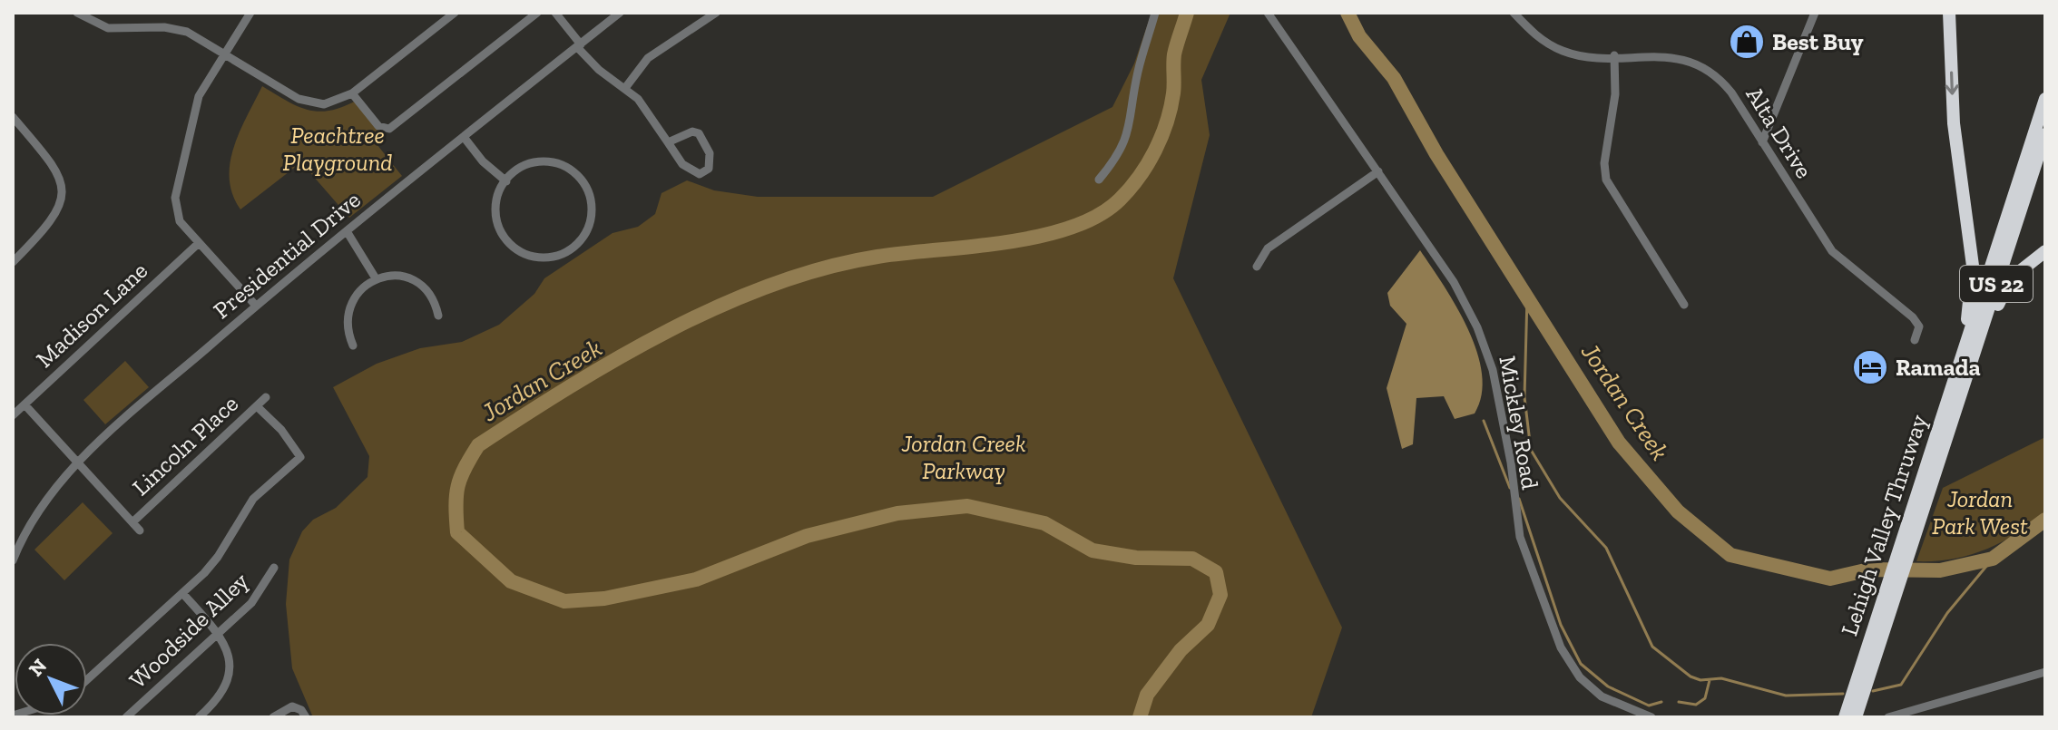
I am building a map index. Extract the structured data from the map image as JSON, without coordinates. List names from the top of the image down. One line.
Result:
{"streets":{"highway":["US 22","Lehigh Valley Thruway"],"street":["Alta Drive","Presidential Drive","Madison Lane","Mickley Road","Lincoln Place","Woodside Alley"]},"crossings":[["Presidential Drive","Lincoln Place"],["Madison Lane","Lincoln Place"]],"water":["Jordan Creek"],"parks":["Peachtree Playground","Jordan Creek Parkway","Jordan Park West"],"places":{"shop":["Best Buy"],"hotel":["Ramada"]},"north":"top left"}
